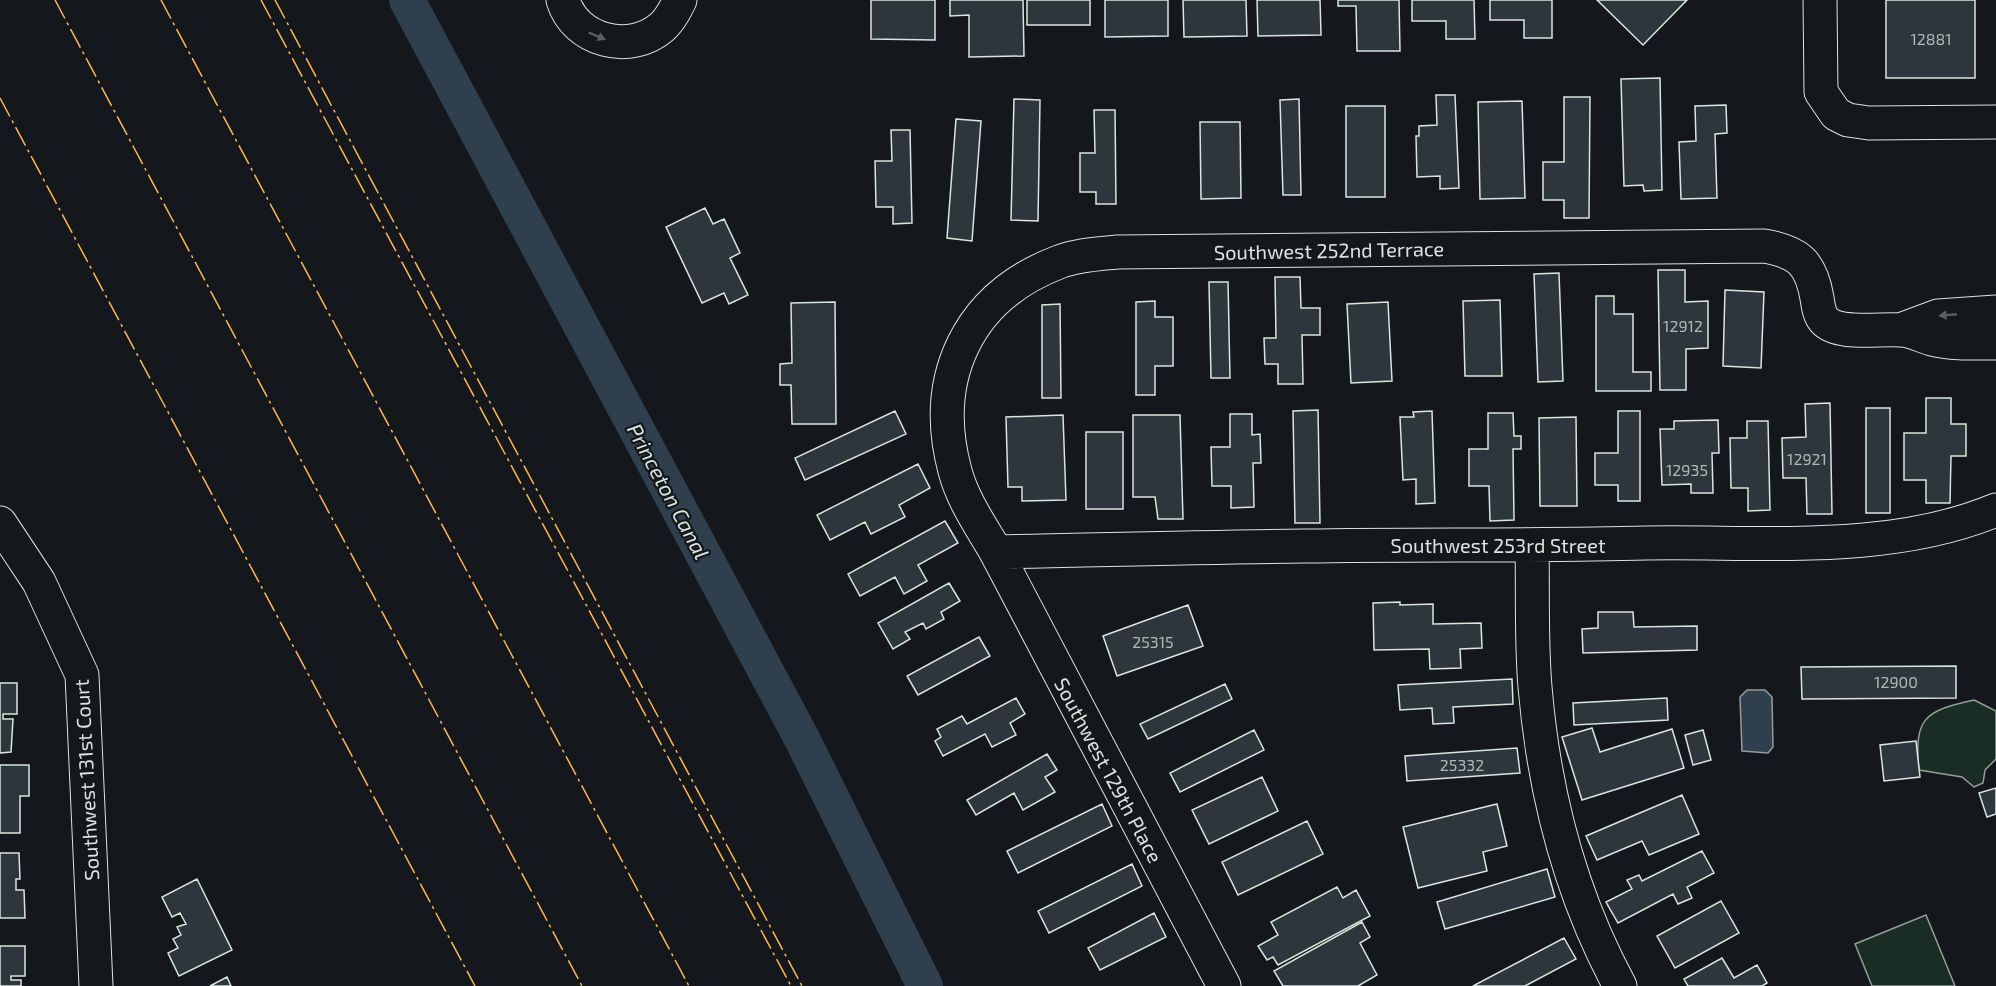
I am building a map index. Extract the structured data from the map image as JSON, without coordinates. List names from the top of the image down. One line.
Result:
{"streets":{"street":["Southwest 252nd Terrace","Southwest 253rd Street","Southwest 129th Place","Southwest 131st Court"]},"crossings":[["Southwest 252nd Terrace","Southwest 253rd Street"],["Southwest 252nd Terrace","Southwest 129th Place"],["Southwest 253rd Street","Southwest 129th Place"]],"water":["Princeton Canal"],"house_numbers":["12881","12912","12921","12935","25315","12900","25332"]}
